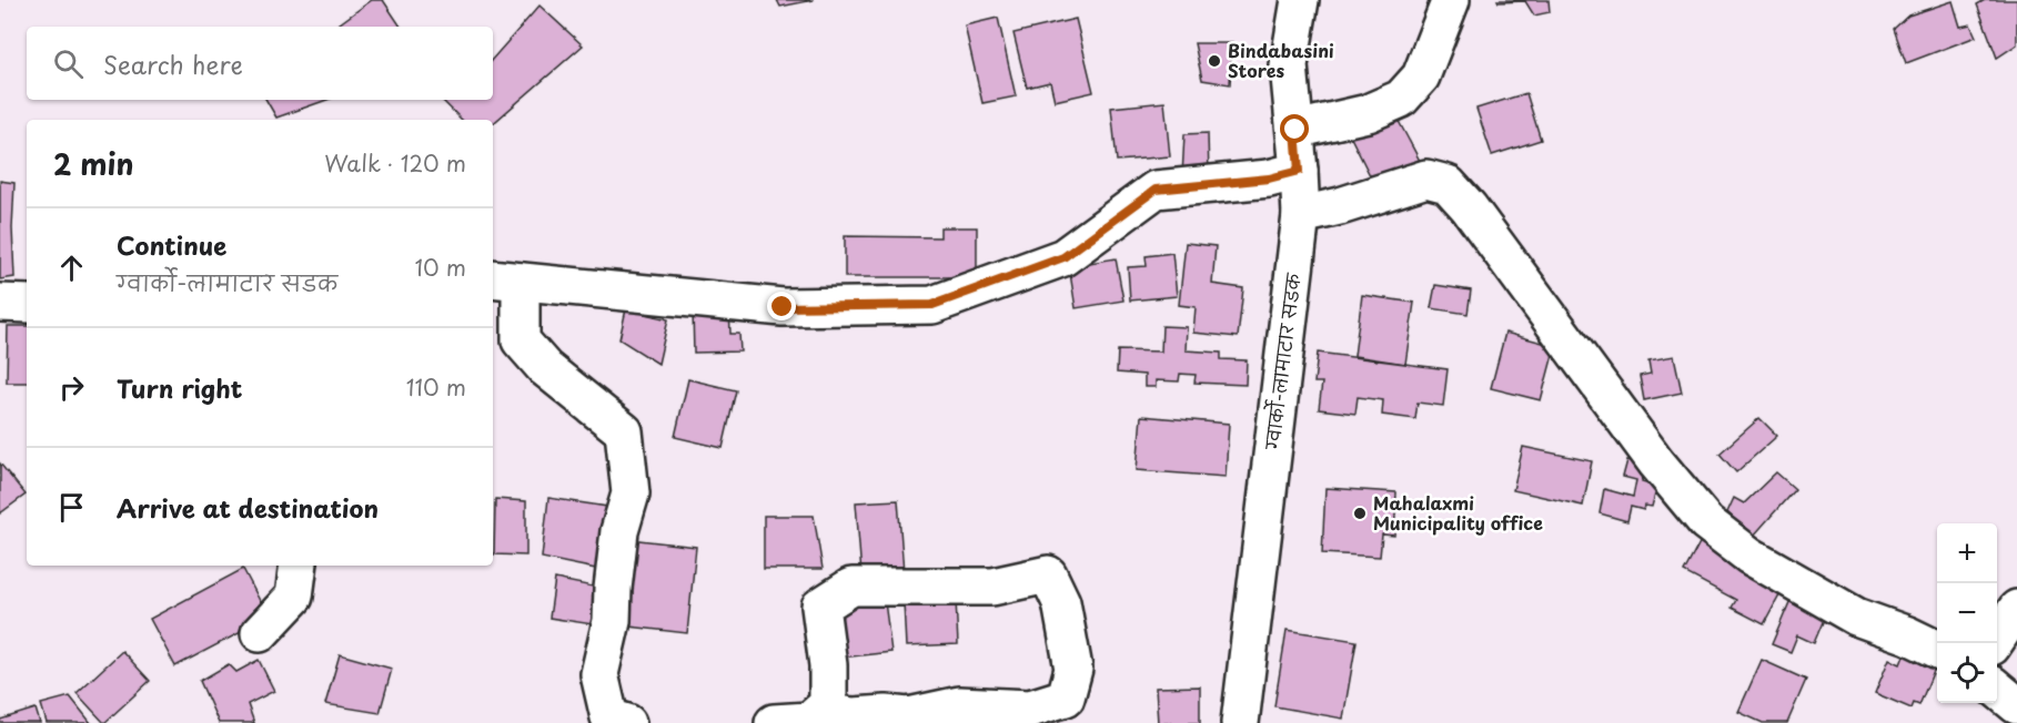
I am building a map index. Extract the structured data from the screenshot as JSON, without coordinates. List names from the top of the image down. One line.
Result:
{"streets":{"street":["ग्वार्को-लामाटार सडक"]},"places":["Bindabasini Stores","Mahalaxmi Municipality office"],"page":{"search":"Search here","heading":["2 min","Walk · 120 m"],"list":[["Continue","ग्वार्को-लामाटार सडक","10 m"],["Turn right","110 m"],"Arrive at destination"],"map_buttons":["+","−"]}}
